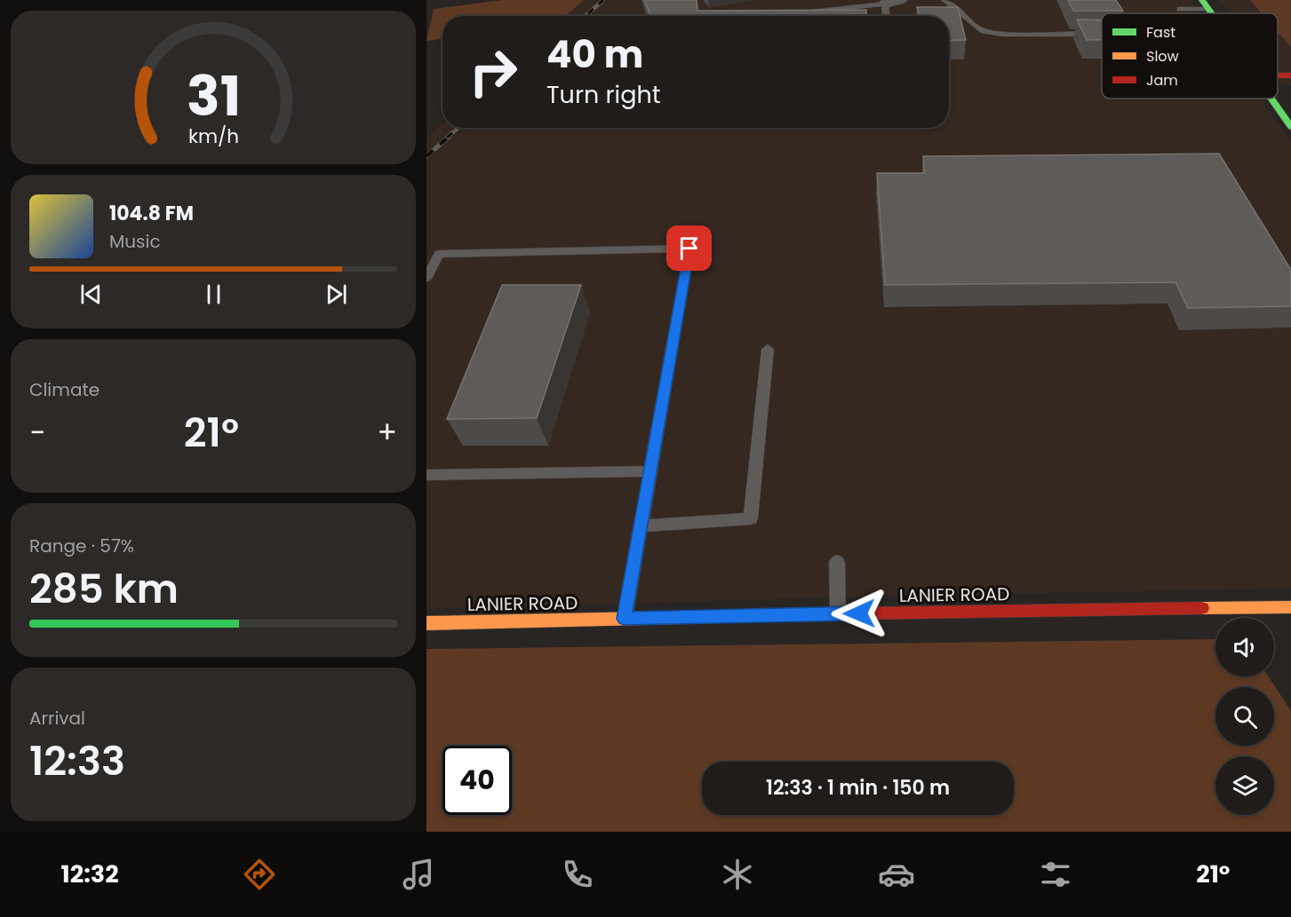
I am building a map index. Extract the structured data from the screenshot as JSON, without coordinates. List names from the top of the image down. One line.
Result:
{"streets":{"street":["LANIER ROAD"]},"legend":["Fast","Slow","Jam"],"page":{"turn":["40 m","Turn right"],"song":["104.8 FM","Music"],"tile":["Climate",["Range · 57%","285 km"],["Arrival","12:33"]],"heat":["−","21°","+"],"limit":"40","trip":"12:33 · 1 min · 150 m","tabs":["12:32","21°"],"gauge":["31","km/h"]}}
